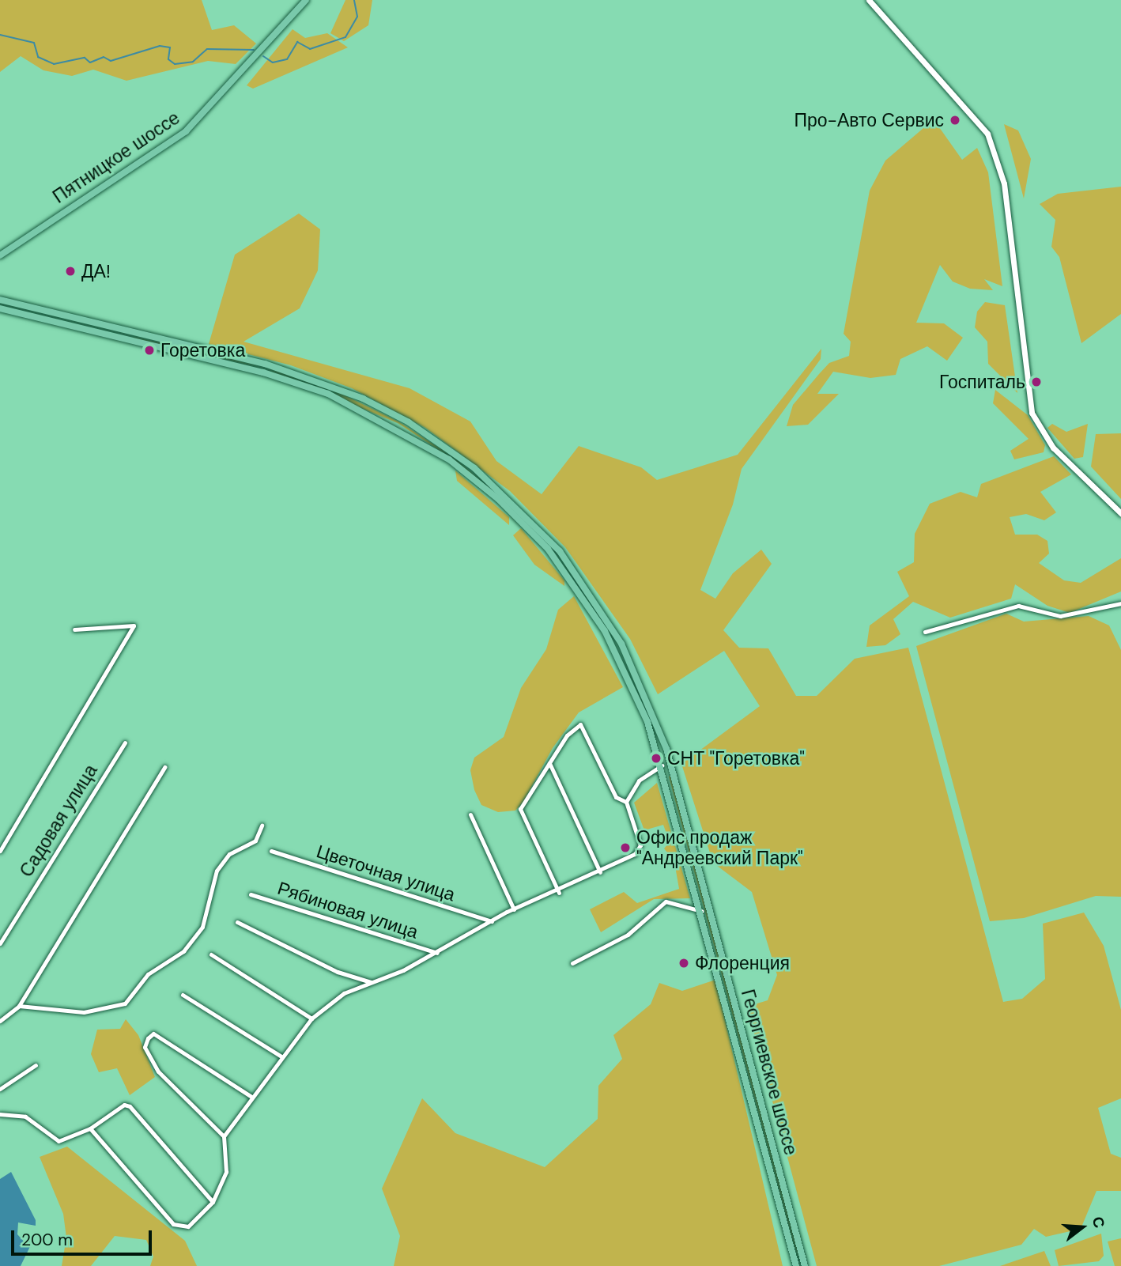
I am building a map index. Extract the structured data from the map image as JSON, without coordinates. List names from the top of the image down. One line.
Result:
{"streets":{"main road":["Пятницкое шоссе","Георгиевское шоссе"],"street":["Садовая улица","Цветочная улица","Рябиновая улица"]},"places":["Про-Авто Сервис","ДА!","Горетовка","Госпиталь","СНТ \"Горетовка\"","Офис продаж \"Андреевский Парк\"","Флоренция"],"scale_bar":"200 m","north":"right"}
